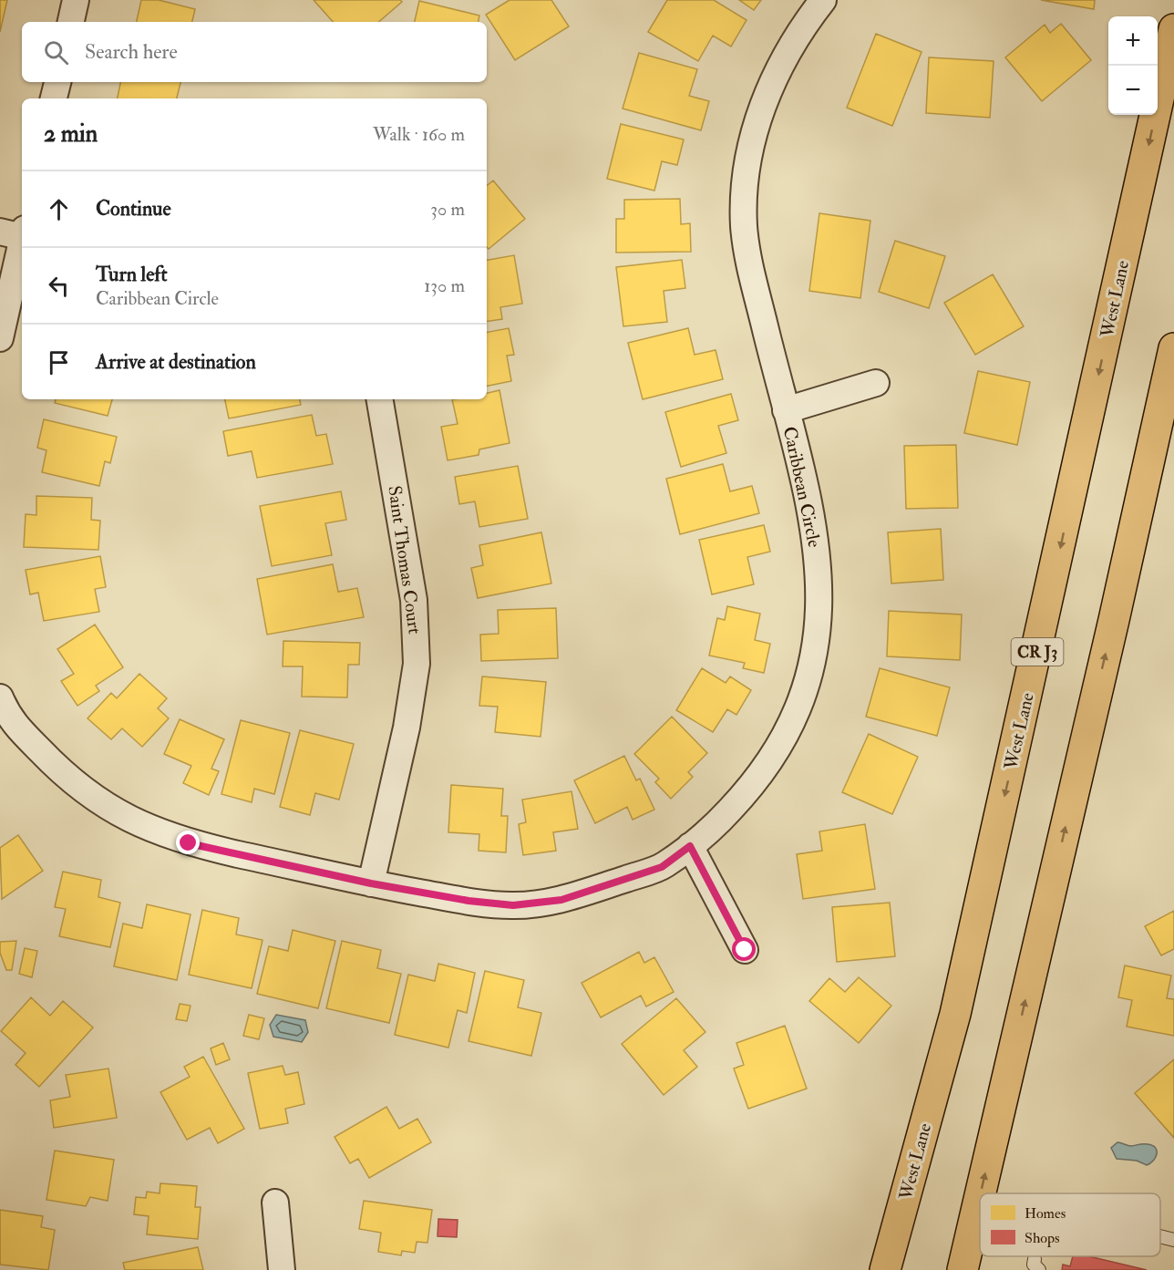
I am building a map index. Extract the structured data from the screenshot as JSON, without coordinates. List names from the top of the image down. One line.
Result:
{"streets":{"main road":["West Lane","CR J3"],"street":["Caribbean Circle","Saint Thomas Court"]},"crossings":[["Caribbean Circle","Saint Thomas Court"]],"legend":["Homes","Shops"],"page":{"map_buttons":["+","−"],"search":"Search here","heading":["2 min","Walk · 160 m"],"list":[["Continue","30 m"],["Turn left","Caribbean Circle","130 m"],"Arrive at destination"]}}
